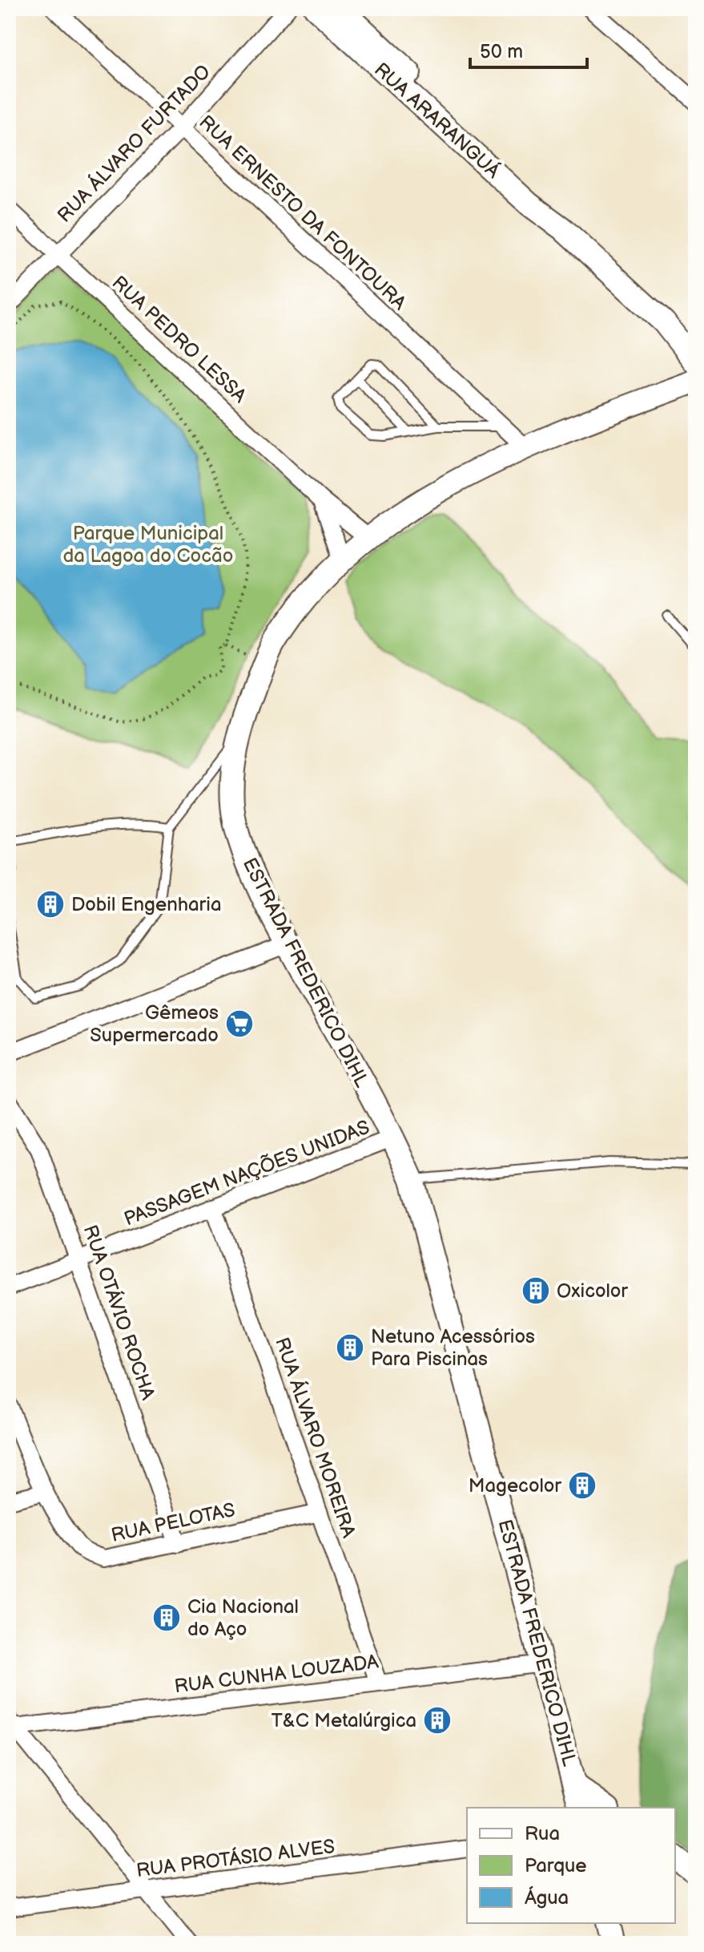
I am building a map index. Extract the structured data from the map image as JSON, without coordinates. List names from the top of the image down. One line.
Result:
{"streets":{"main road":["RUA ARARANGUÁ","ESTRADA FREDERICO DIHL"],"street":["RUA ÁLVARO FURTADO","RUA ERNESTO DA FONTOURA","RUA PEDRO LESSA","PASSAGEM NAÇÕES UNIDAS","RUA OTÁVIO ROCHA","RUA ÁLVARO MOREIRA","RUA PELOTAS","RUA CUNHA LOUZADA","RUA PROTÁSIO ALVES"]},"crossings":[["RUA ÁLVARO FURTADO","RUA ERNESTO DA FONTOURA"],["RUA ÁLVARO FURTADO","RUA PEDRO LESSA"],["RUA ERNESTO DA FONTOURA","ESTRADA FREDERICO DIHL"],["RUA PEDRO LESSA","ESTRADA FREDERICO DIHL"],["ESTRADA FREDERICO DIHL","PASSAGEM NAÇÕES UNIDAS"],["ESTRADA FREDERICO DIHL","RUA CUNHA LOUZADA"],["PASSAGEM NAÇÕES UNIDAS","RUA OTÁVIO ROCHA"],["PASSAGEM NAÇÕES UNIDAS","RUA ÁLVARO MOREIRA"],["RUA OTÁVIO ROCHA","RUA PELOTAS"],["RUA ÁLVARO MOREIRA","RUA PELOTAS"],["RUA ÁLVARO MOREIRA","RUA CUNHA LOUZADA"]],"parks":["Parque Municipal da Lagoa do Cocão"],"places":{"building":["Dobil Engenharia","Oxicolor","Netuno Acessórios Para Piscinas","Magecolor","Cia Nacional do Aço","T&C Metalúrgica"],"supermarket":["Gêmeos Supermercado"]},"legend":["Rua","Parque","Água"],"scale_bar":"50 m"}
